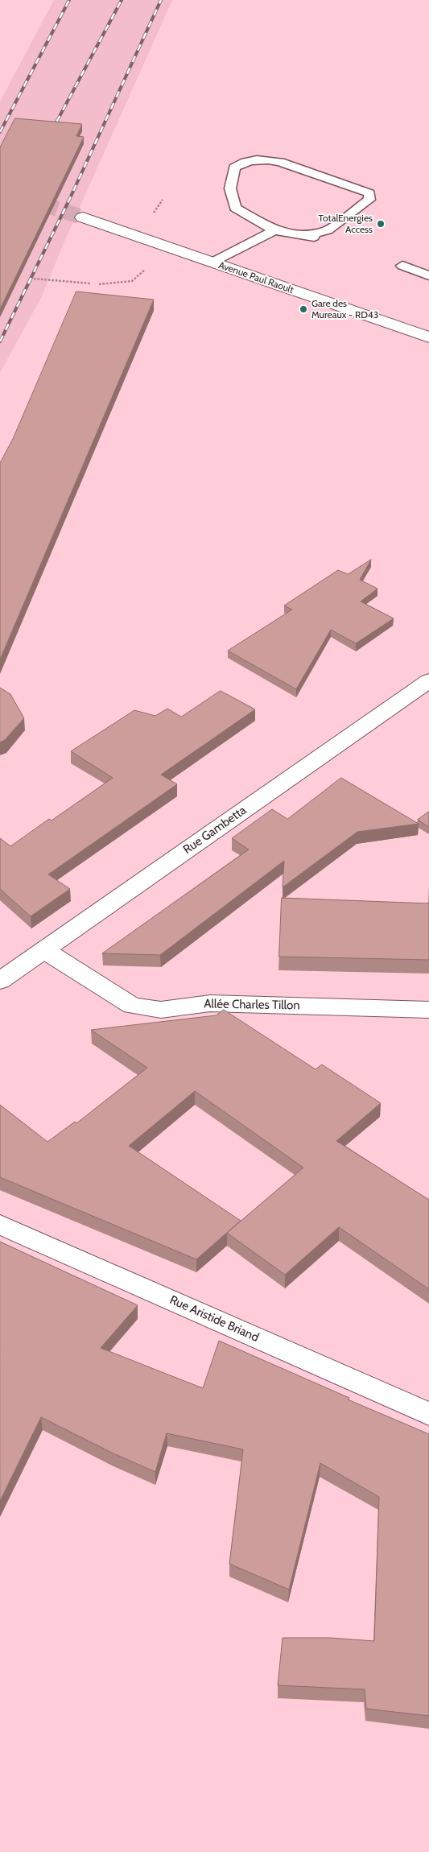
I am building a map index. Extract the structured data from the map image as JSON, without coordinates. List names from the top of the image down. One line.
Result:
{"streets":{"main road":["Avenue Paul Raoult","Rue Gambetta","Allée Charles Tillon","Rue Aristide Briand"]},"crossings":[["Rue Gambetta","Allée Charles Tillon"]],"places":["TotalEnergies Access","Gare des Mureaux - RD43"]}
